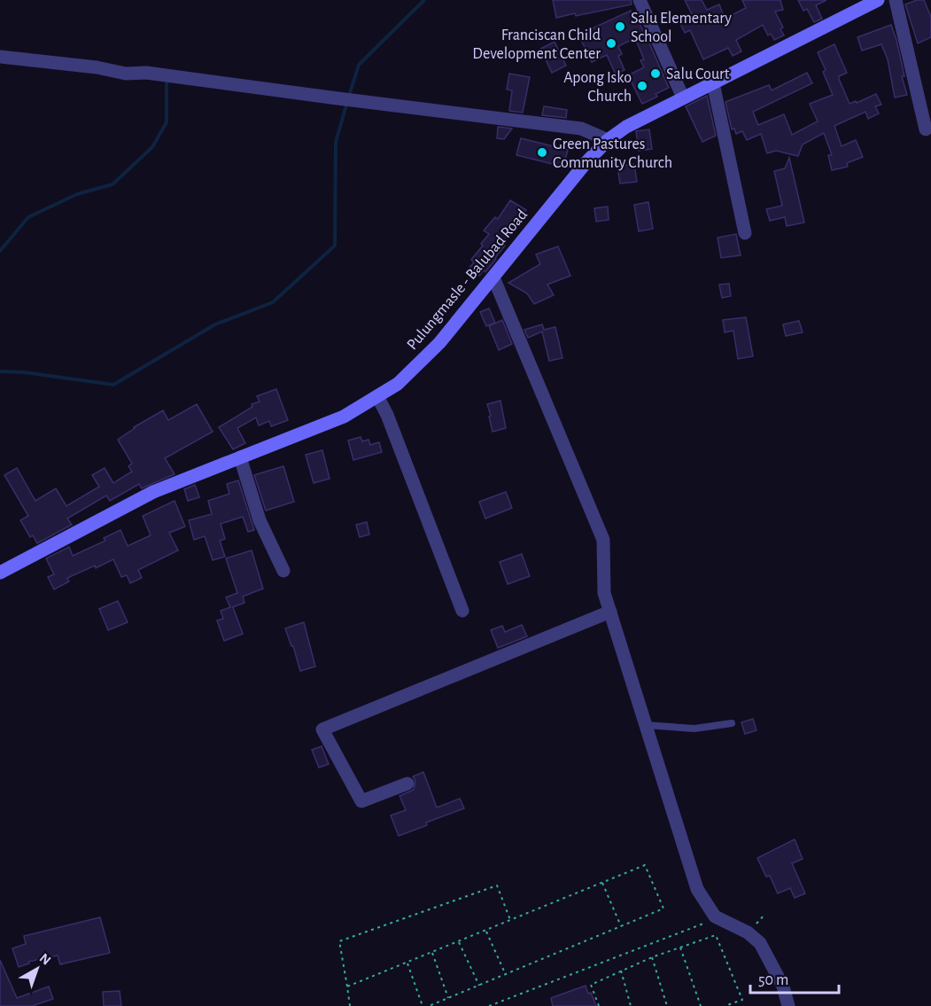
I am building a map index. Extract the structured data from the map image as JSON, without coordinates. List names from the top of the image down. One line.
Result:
{"streets":{"street":["Pulungmasle - Balubad Road"]},"places":["Salu Elementary School","Franciscan Child Development Center","Salu Court","Apong Isko Church","Green Pastures Community Church"],"scale_bar":"50 m","north":"top right"}
